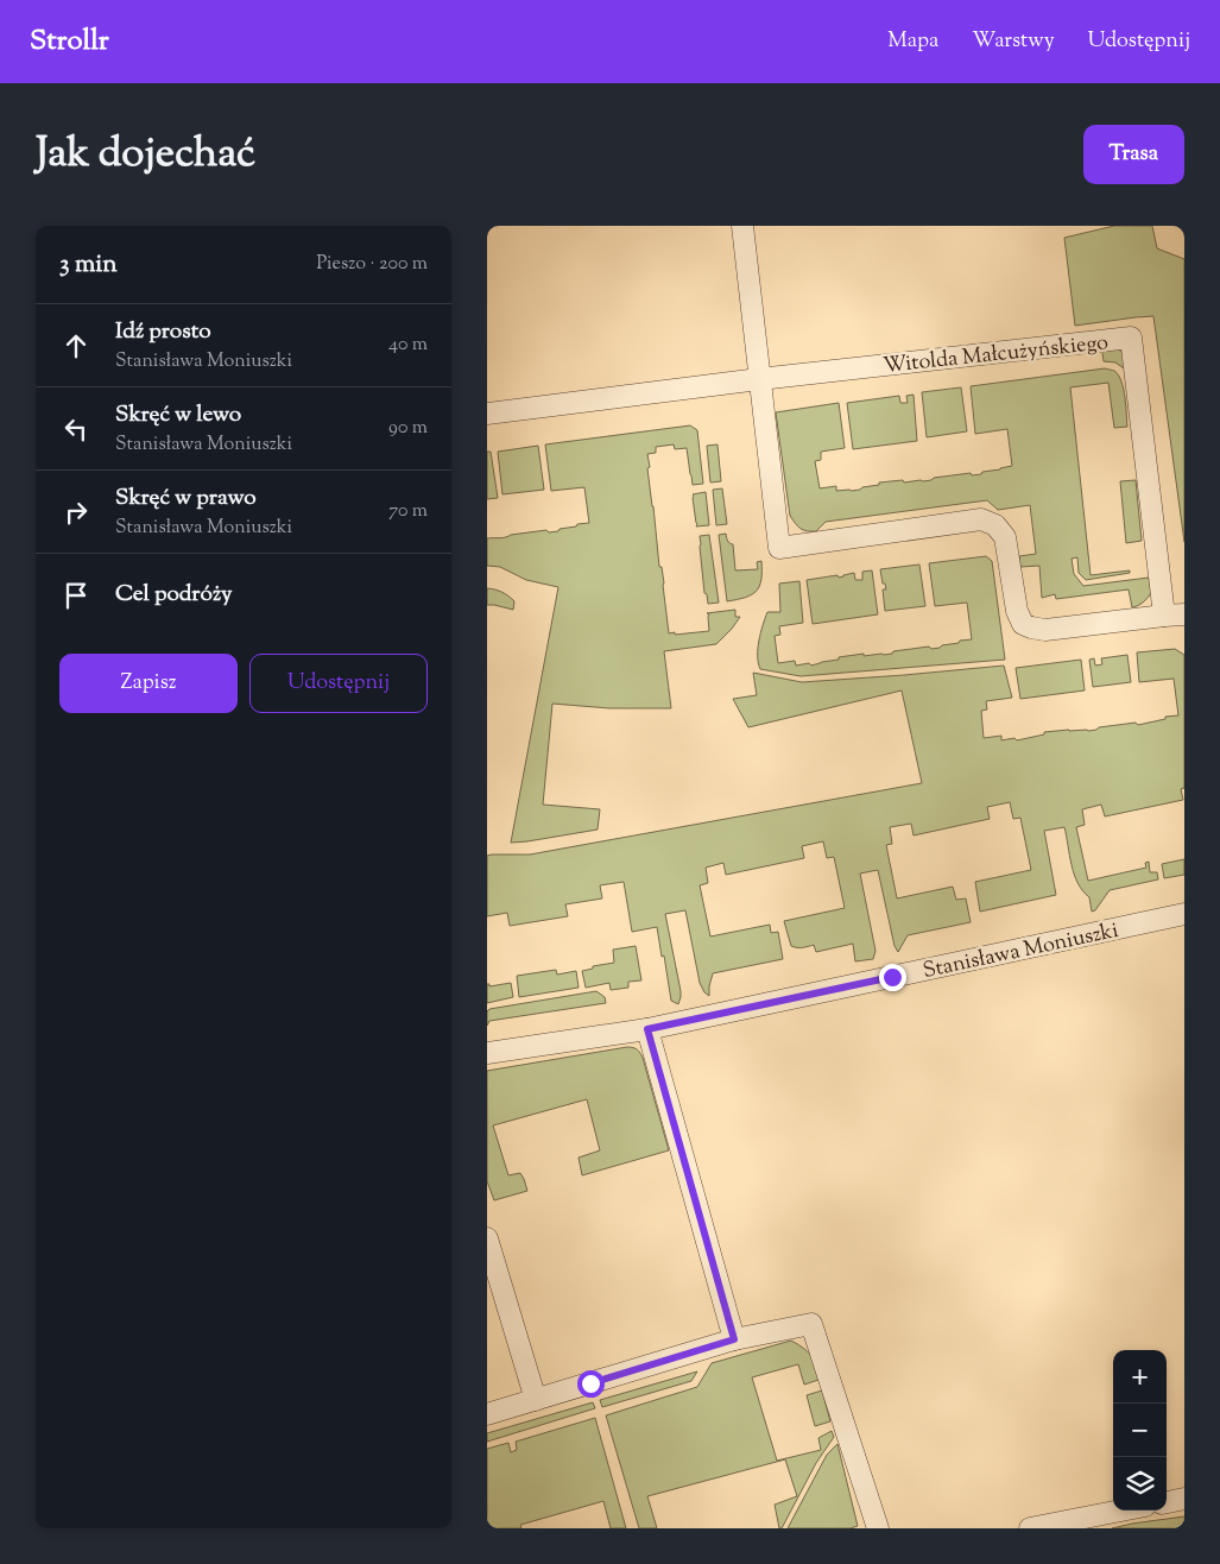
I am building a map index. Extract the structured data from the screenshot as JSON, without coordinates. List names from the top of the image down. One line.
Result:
{"streets":{"street":["Witolda Małcużyńskiego","Stanisława Moniuszki"]},"page":{"header":"Strollr","nav":["Mapa","Warstwy","Udostępnij"],"title":"Jak dojechać","buttons":["Trasa",["Zapisz","Udostępnij"]],"heading":["3 min","Pieszo · 200 m"],"list":[["Idź prosto","Stanisława Moniuszki","40 m"],["Skręć w lewo","Stanisława Moniuszki","90 m"],["Skręć w prawo","Stanisława Moniuszki","70 m"],"Cel podróży"],"map_buttons":["+","−"]}}
